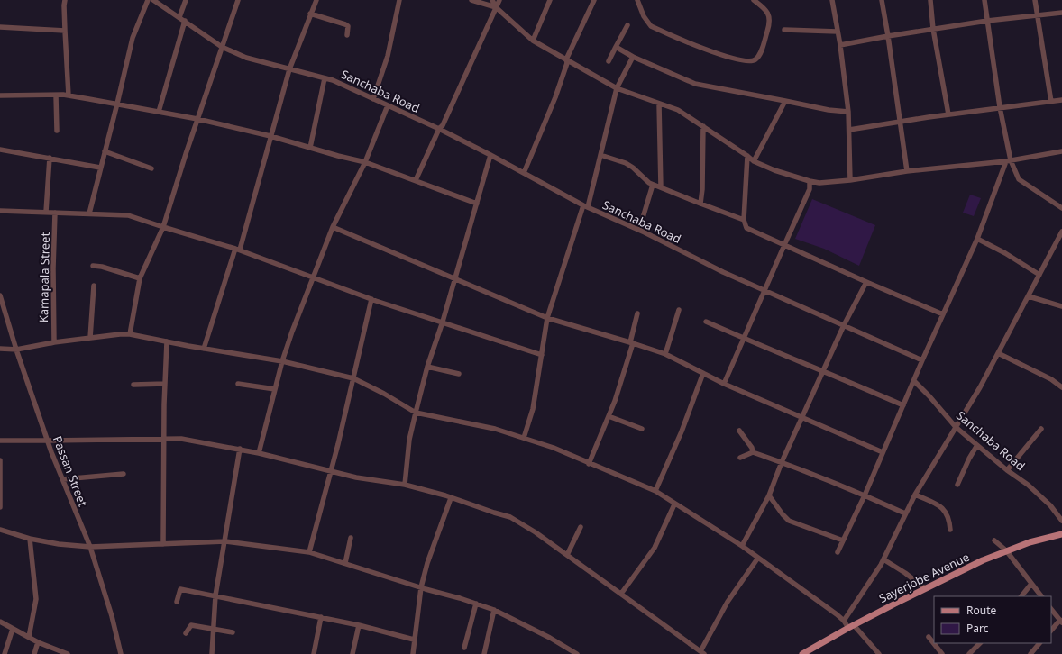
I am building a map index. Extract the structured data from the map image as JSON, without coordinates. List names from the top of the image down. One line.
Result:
{"streets":{"main road":["Sayerjobe Avenue"],"street":["Sanchaba Road","Kamapala Street","Passan Street"]},"crossings":[["Kamapala Street","Passan Street"]],"legend":["Route","Parc"]}
